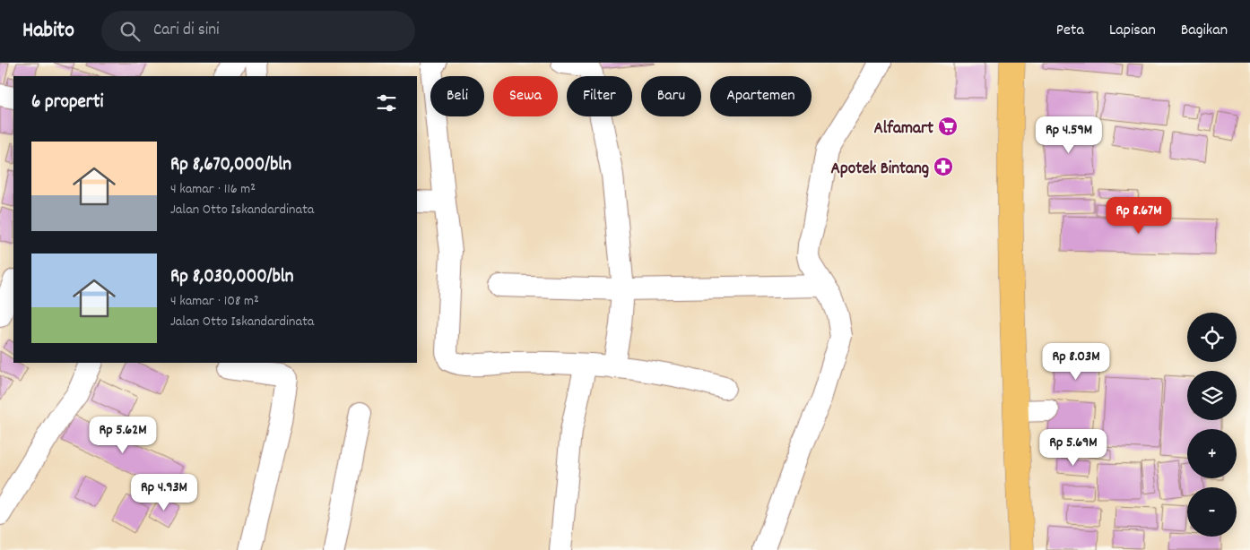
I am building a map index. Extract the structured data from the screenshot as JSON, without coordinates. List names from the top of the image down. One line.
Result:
{"places":{"supermarket":["Alfamart"],"pharmacy":["Apotek Bintang"]},"page":{"header":"Habito","search":"Cari di sini","nav":["Peta","Lapisan","Bagikan"],"chip":["Beli","Sewa","Filter","Baru","Apartemen"],"heading":"6 properti","price":["Rp 4.59M","Rp 8.67M","Rp 8.03M","Rp 5.62M","Rp 5.69M","Rp 4.93M"],"list":[{"name":"Rp 8,670,000/bln","note":"4 kamar · 116 m² · Jalan Otto Iskandardinata"},{"name":"Rp 8,030,000/bln","note":"4 kamar · 108 m² · Jalan Otto Iskandardinata"}],"map_buttons":["+","−"]}}
